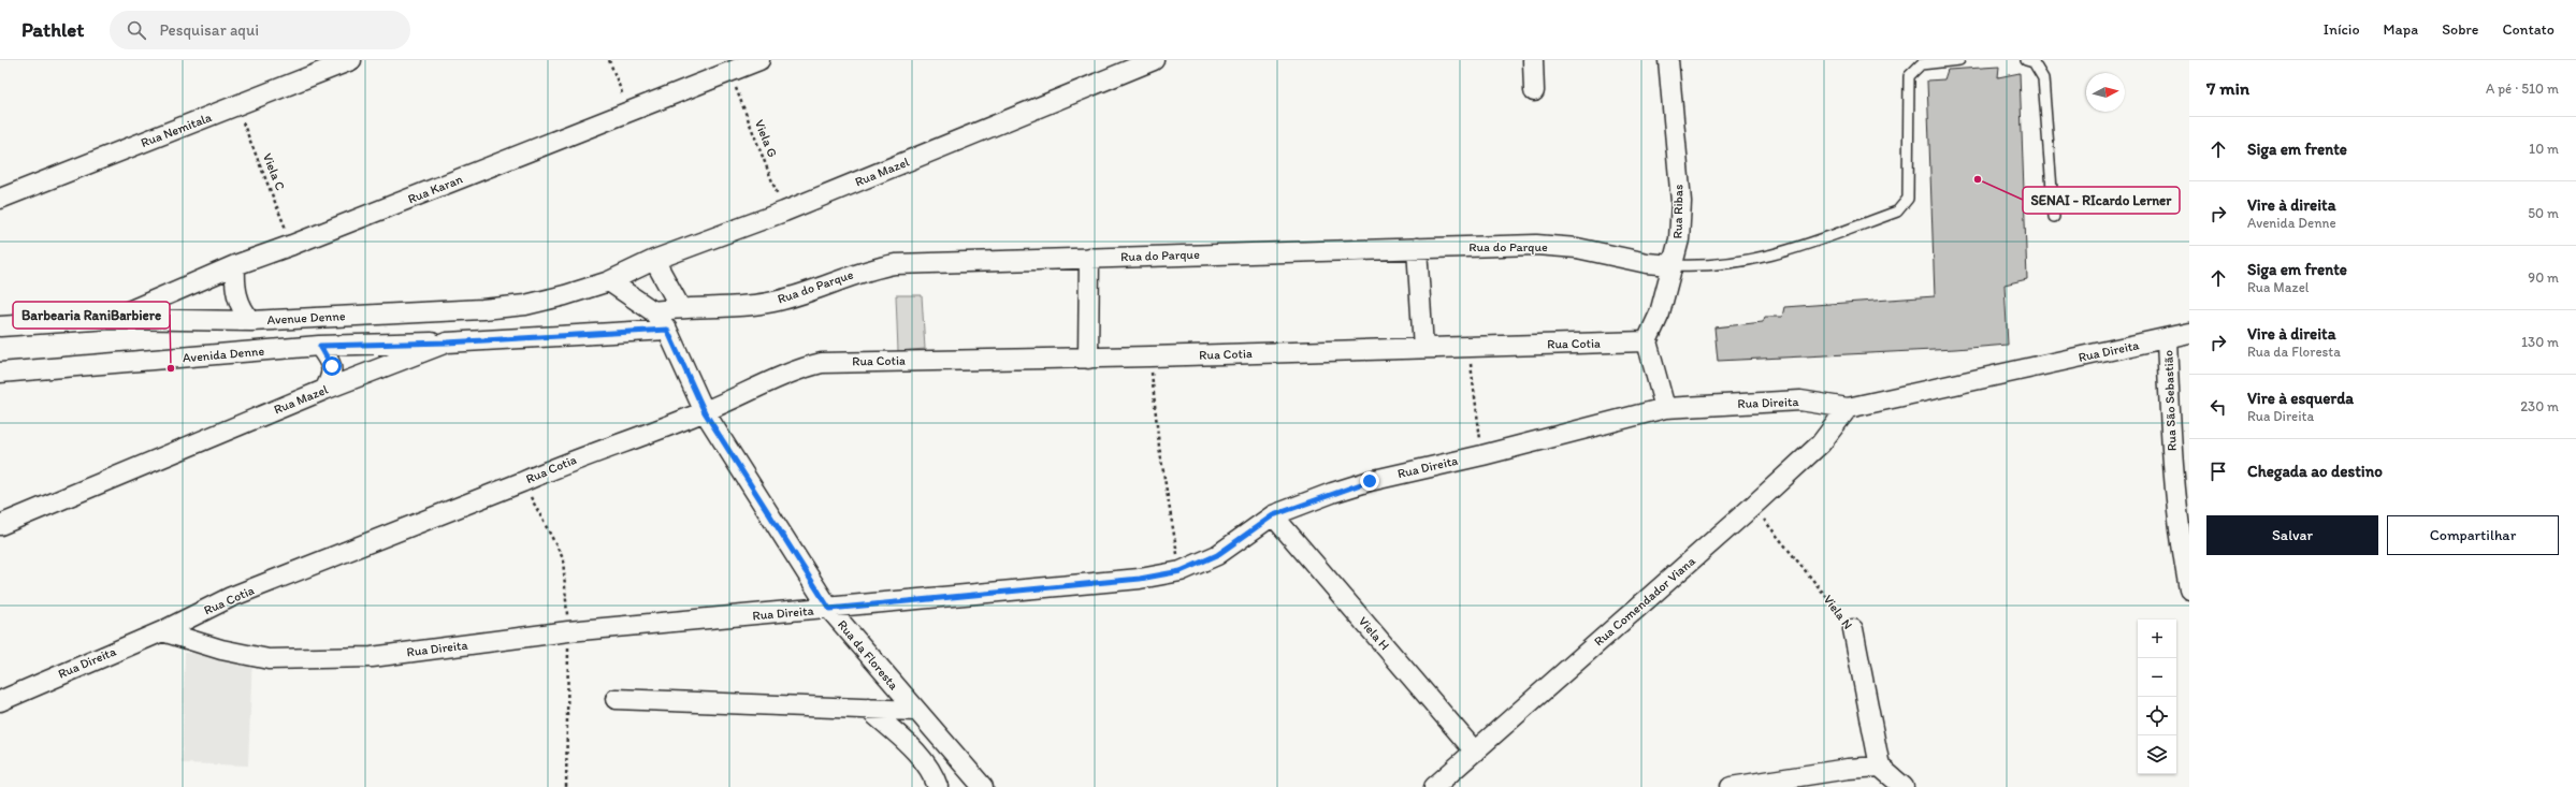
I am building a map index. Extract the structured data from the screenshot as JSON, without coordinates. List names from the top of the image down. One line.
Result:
{"streets":{"street":["Rua Nemitala","Rua Mazel","Rua Karan","Rua Ribas","Rua do Parque","Avenue Denne","Rua Cotia","Rua Direita","Avenida Denne","Rua São Sebastião","Rua Comendador Viana","Viela N","Viela H","Rua da Floresta"],"path":["Viela G","Viela C"]},"crossings":[["Rua Nemitala","Viela C"],["Viela G","Rua Mazel"],["Viela G","Rua Karan"],["Viela C","Rua Karan"],["Rua Mazel","Avenue Denne"],["Rua Mazel","Avenida Denne"],["Rua Mazel","Rua da Floresta"],["Rua Karan","Avenue Denne"],["Rua Ribas","Rua do Parque"],["Rua Ribas","Rua Cotia"],["Rua do Parque","Rua da Floresta"],["Avenue Denne","Rua da Floresta"],["Rua Cotia","Rua Direita"],["Rua Cotia","Rua da Floresta"],["Rua Direita","Rua São Sebastião"],["Rua Direita","Rua Comendador Viana"],["Rua Direita","Viela H"],["Rua Direita","Rua da Floresta"],["Rua Comendador Viana","Viela N"],["Rua Comendador Viana","Viela H"]],"places":["SENAI - RIcardo Lerner","Barbearia RaniBarbiere"],"north":"right","page":{"header":"Pathlet","search":"Pesquisar aqui","nav":["Início","Mapa","Sobre","Contato"],"heading":["7 min","A pé · 510 m"],"list":[["Siga em frente","10 m"],["Vire à direita","Avenida Denne","50 m"],["Siga em frente","Rua Mazel","90 m"],["Vire à direita","Rua da Floresta","130 m"],["Vire à esquerda","Rua Direita","230 m"],"Chegada ao destino"],"buttons":["Salvar","Compartilhar"],"map_buttons":["+","−"]}}
